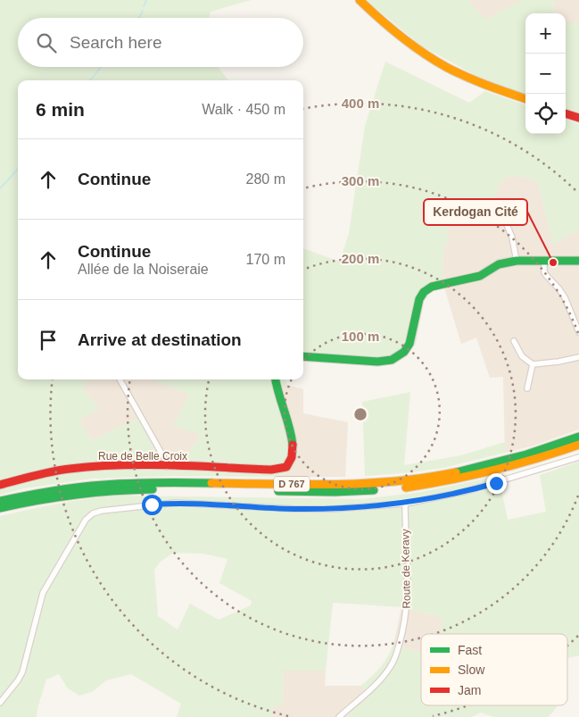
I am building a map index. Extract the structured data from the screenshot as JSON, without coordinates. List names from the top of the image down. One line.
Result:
{"streets":{"main road":["Rue de Belle Croix","D 767"],"street":["Route de Keravy"]},"places":["Kerdogan Cité"],"legend":["Fast","Slow","Jam"],"page":{"map_buttons":["+","−"],"search":"Search here","heading":["6 min","Walk · 450 m"],"list":[["Continue","280 m"],["Continue","Allée de la Noiseraie","170 m"],"Arrive at destination"]},"rings":["400 m","300 m","200 m","100 m"]}
